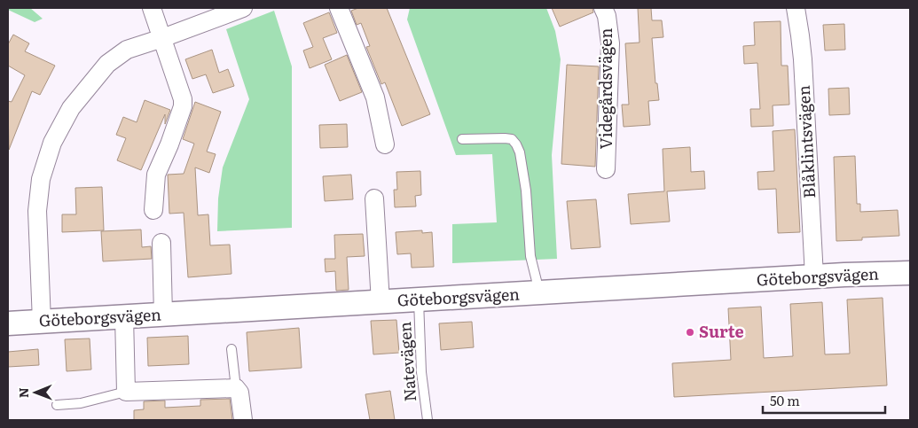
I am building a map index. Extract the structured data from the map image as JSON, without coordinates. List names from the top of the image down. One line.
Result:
{"streets":{"street":["Videgårdsvägen","Blåklintsvägen","Göteborgsvägen"],"lane":["Natevägen"]},"crossings":[["Blåklintsvägen","Göteborgsvägen"],["Göteborgsvägen","Natevägen"]],"places":["Surte"],"scale_bar":"50 m","north":"left"}
